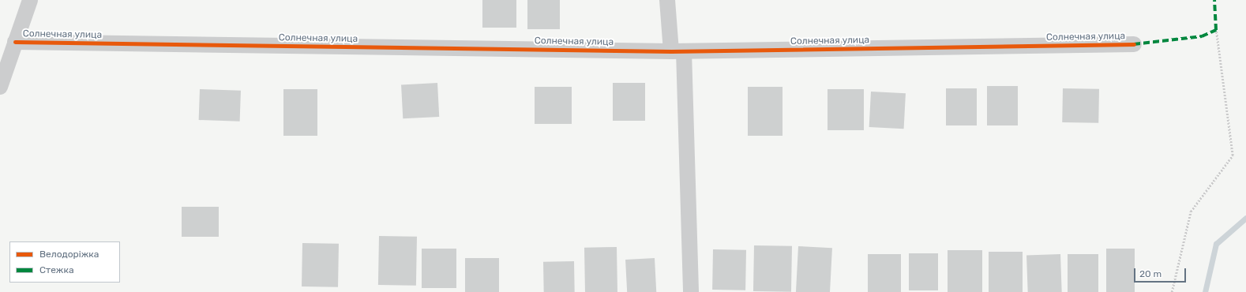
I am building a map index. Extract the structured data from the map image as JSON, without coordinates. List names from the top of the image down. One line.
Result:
{"streets":{"street":["Солнечная улица"]},"legend":["Велодоріжка","Стежка"],"scale_bar":"20 m"}
